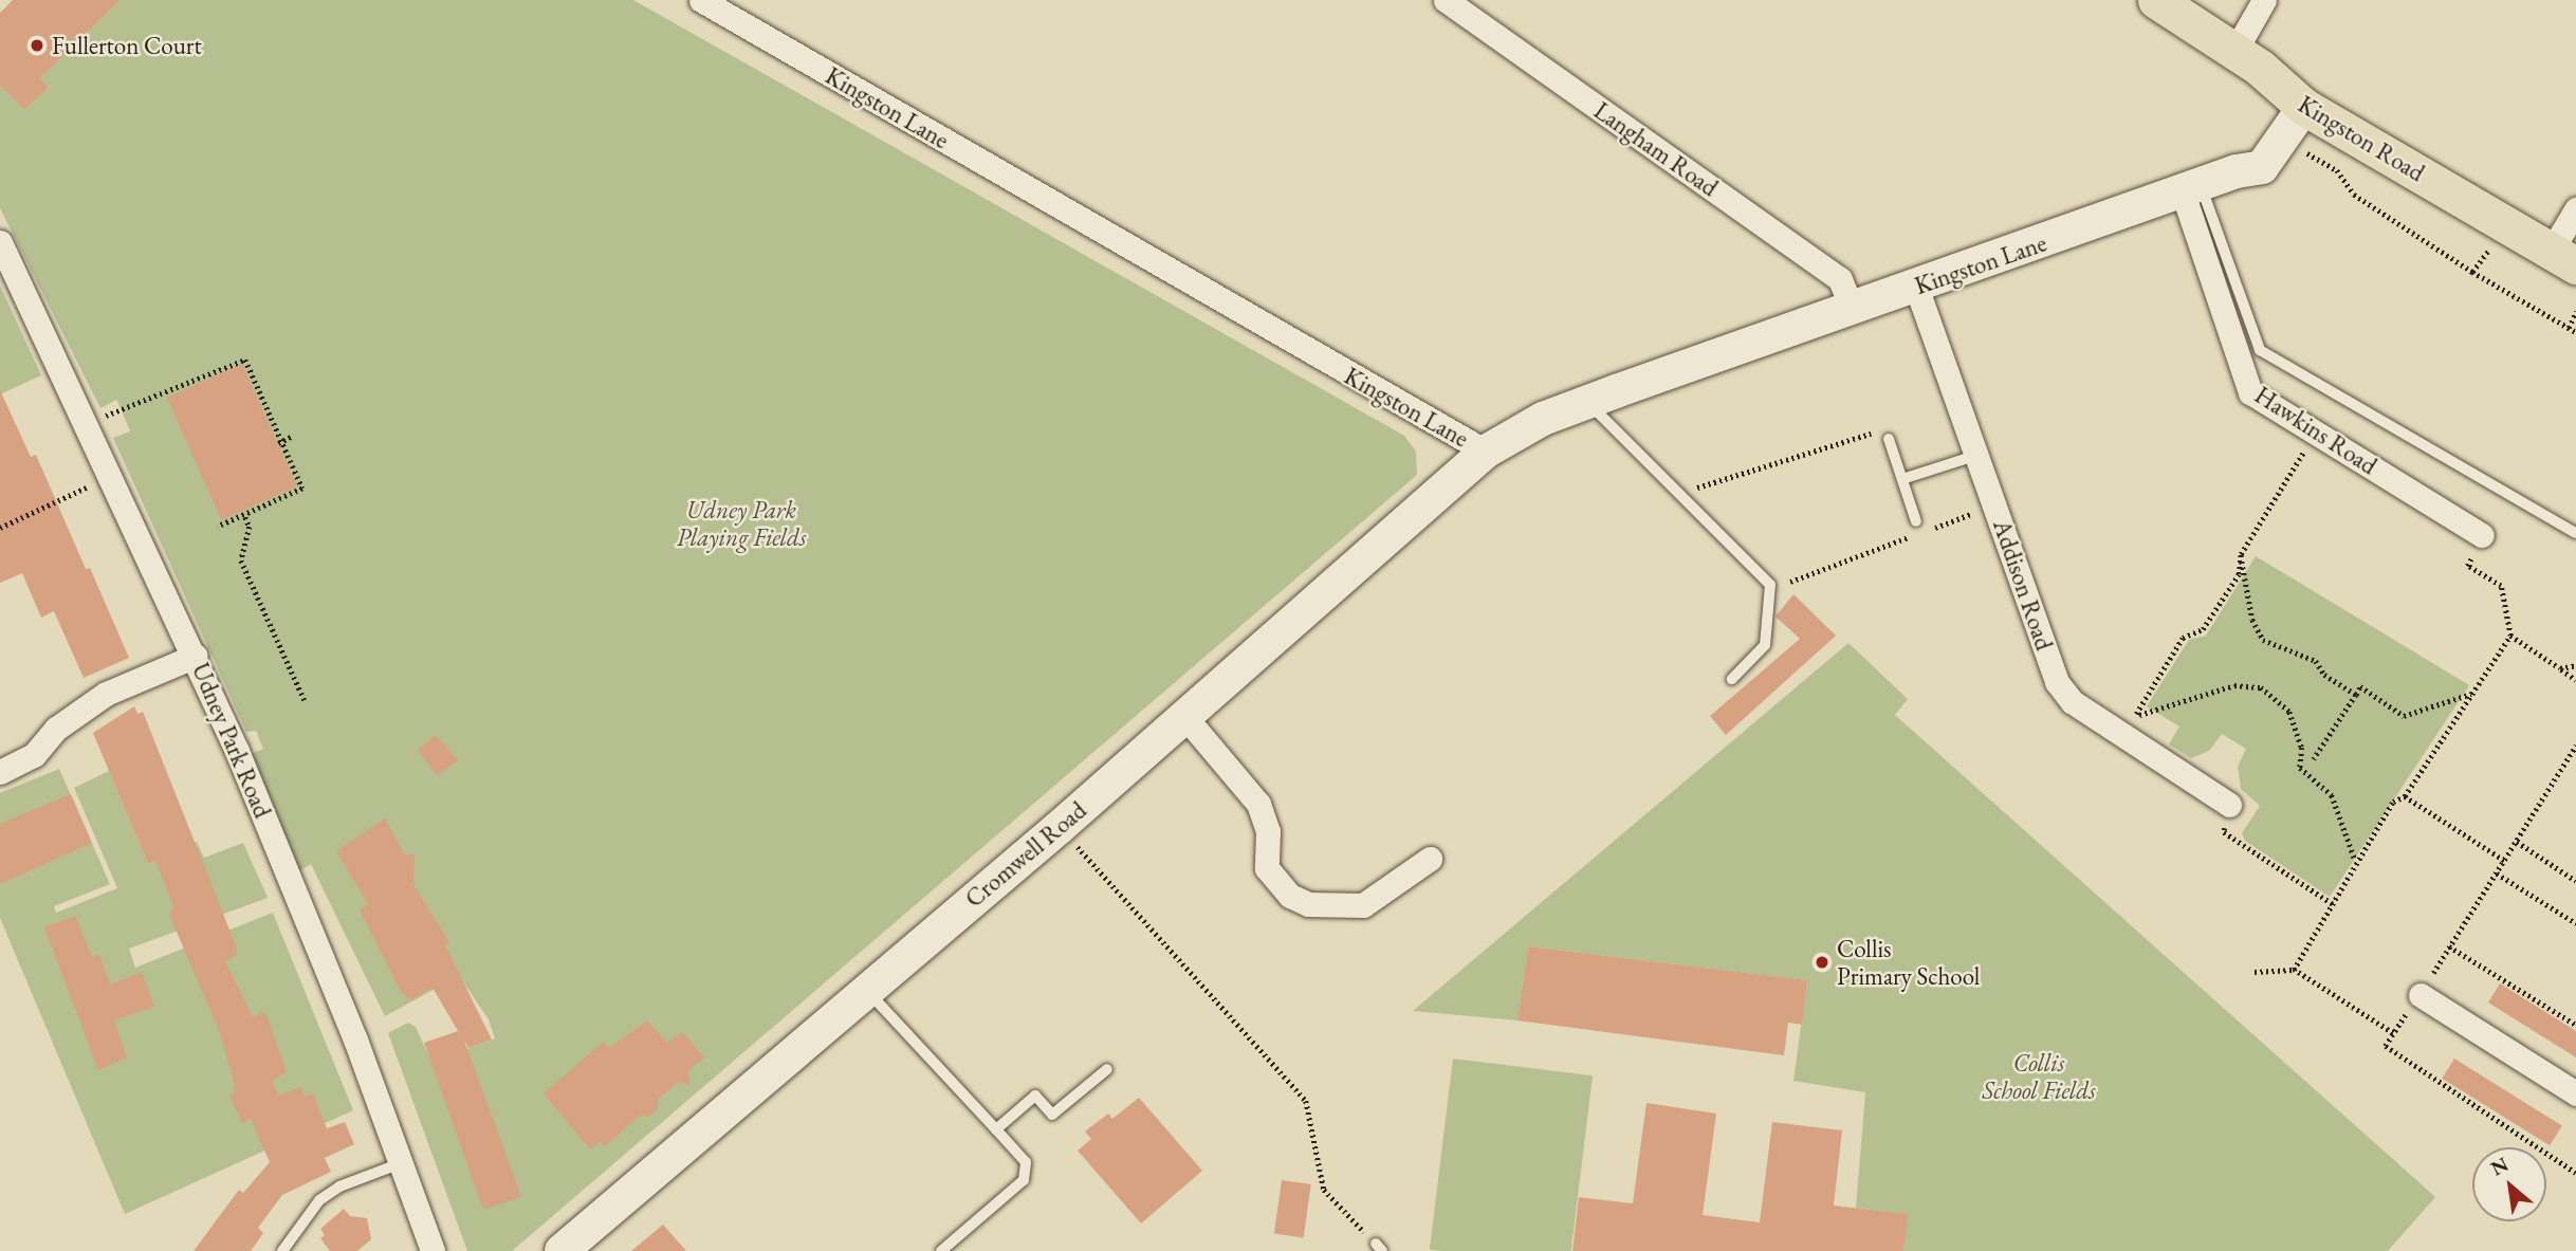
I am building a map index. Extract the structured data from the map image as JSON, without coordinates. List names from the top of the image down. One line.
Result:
{"streets":{"main road":["Kingston Lane","Kingston Road","Cromwell Road"],"street":["Langham Road","Hawkins Road","Addison Road","Udney Park Road"]},"crossings":[["Kingston Lane","Kingston Road"],["Kingston Lane","Langham Road"],["Kingston Lane","Hawkins Road"],["Kingston Lane","Addison Road"],["Kingston Lane","Cromwell Road"]],"parks":["Udney Park Playing Fields","Collis School Fields"],"places":["Fullerton Court","Collis Primary School"],"north":"top left"}
